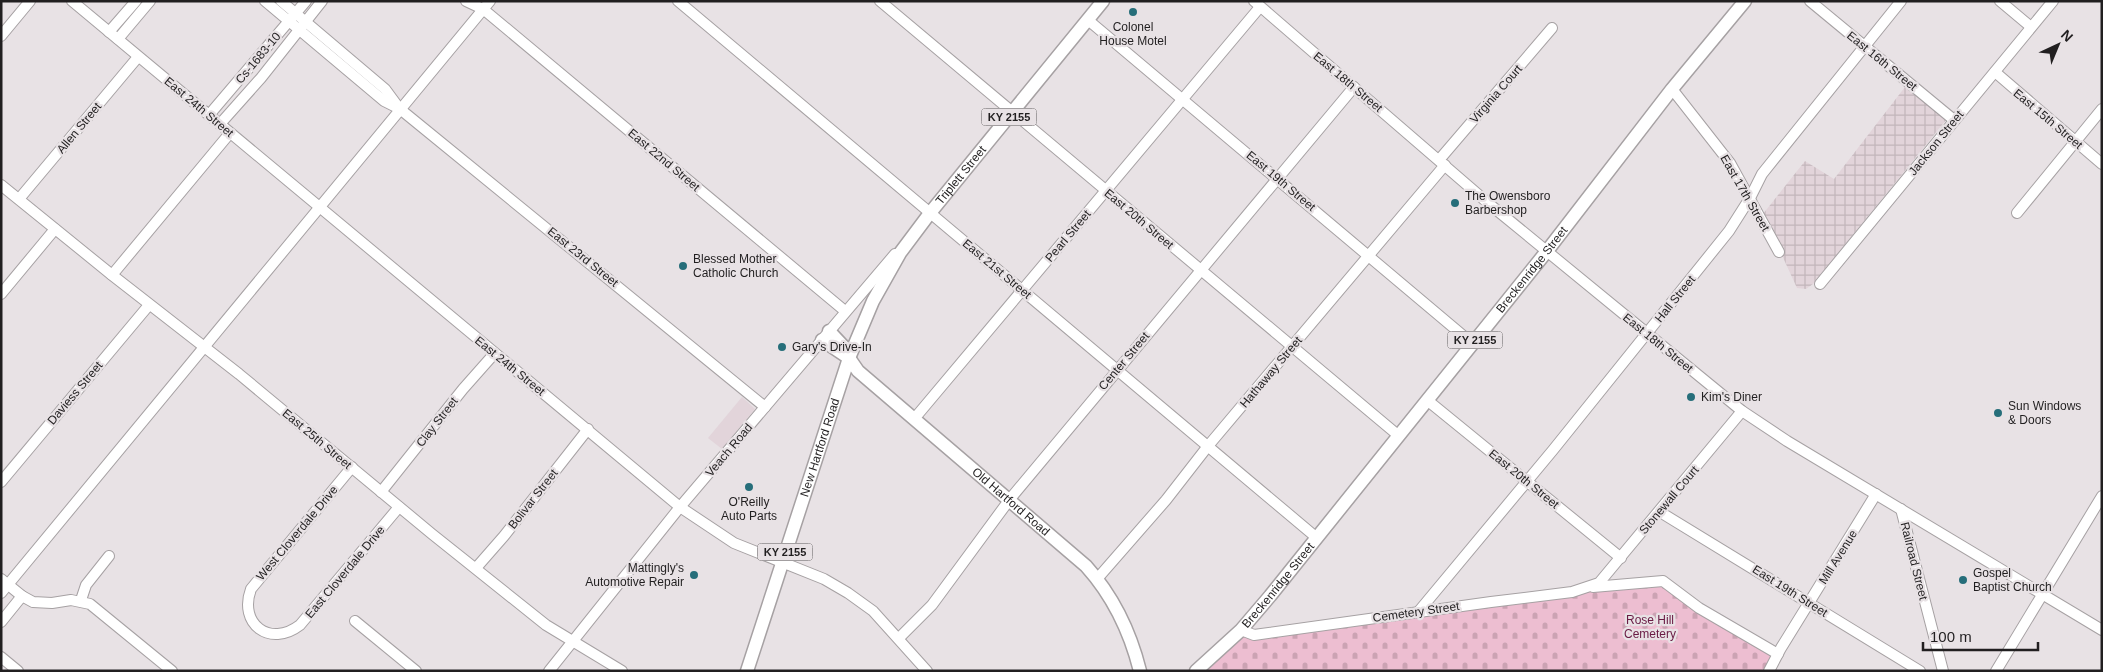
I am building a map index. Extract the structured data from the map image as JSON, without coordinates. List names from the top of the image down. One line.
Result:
{"streets":{"main road":["KY 2155","Triplett Street","Breckenridge Street","New Hartford Road","Old Hartford Road"],"street":["Cs-1683-10","East 16th Street","East 18th Street","Virginia Court","East 24th Street","East 15th Street","Allen Street","Jackson Street","East 22nd Street","East 19th Street","East 17th Street","East 20th Street","Pearl Street","East 23rd Street","East 21st Street","Hall Street","Center Street","Hathaway Street","Daviess Street","Clay Street","East 25th Street","Veach Road","Bolivar Street","Stonewall Court","West Cloverdale Drive","Mill Avenue","Railroad Street","East Cloverdale Drive","Cemetery Street"]},"crossings":[["Cs-1683-10","East 24th Street"],["Cs-1683-10","East 23rd Street"],["East 16th Street","Jackson Street"],["East 16th Street","Hall Street"],["East 18th Street","Virginia Court"],["East 18th Street","Pearl Street"],["East 18th Street","Breckenridge Street"],["East 18th Street","Hall Street"],["East 18th Street","Center Street"],["East 18th Street","Hathaway Street"],["East 18th Street","Stonewall Court"],["East 18th Street","Mill Avenue"],["East 18th Street","Railroad Street"],["Virginia Court","Hathaway Street"],["East 24th Street","Allen Street"],["East 24th Street","Center Street"],["East 24th Street","Clay Street"],["East 24th Street","New Hartford Road"],["East 24th Street","Veach Road"],["East 24th Street","Bolivar Street"],["East 15th Street","Jackson Street"],["Allen Street","East 25th Street"],["East 22nd Street","Veach Road"],["Triplett Street","East 19th Street"],["Triplett Street","East 20th Street"],["Triplett Street","East 21st Street"],["Triplett Street","New Hartford Road"],["Triplett Street","Veach Road"],["East 19th Street","Pearl Street"],["East 19th Street","Breckenridge Street"],["East 19th Street","Center Street"],["East 19th Street","Hathaway Street"],["East 19th Street","Stonewall Court"],["East 19th Street","Mill Avenue"],["East 17th Street","Breckenridge Street"],["East 17th Street","Hall Street"],["East 20th Street","Pearl Street"],["East 20th Street","Breckenridge Street"],["East 20th Street","Hall Street"],["East 20th Street","Center Street"],["East 20th Street","Hathaway Street"],["East 20th Street","Stonewall Court"],["Pearl Street","East 21st Street"],["Pearl Street","Old Hartford Road"],["East 23rd Street","Veach Road"],["East 21st Street","Breckenridge Street"],["East 21st Street","Center Street"],["East 21st Street","Hathaway Street"],["Breckenridge Street","Cemetery Street"],["Hall Street","Cemetery Street"],["Center Street","Old Hartford Road"],["Hathaway Street","Old Hartford Road"],["Daviess Street","East 25th Street"],["Clay Street","East 25th Street"],["East 25th Street","Veach Road"],["East 25th Street","Bolivar Street"],["East 25th Street","West Cloverdale Drive"],["East 25th Street","East Cloverdale Drive"],["New Hartford Road","Veach Road"],["New Hartford Road","Old Hartford Road"],["Veach Road","Old Hartford Road"],["Stonewall Court","Cemetery Street"],["West Cloverdale Drive","East Cloverdale Drive"],["Mill Avenue","Cemetery Street"]],"parks":["Rose Hill Cemetery"],"places":["Colonel House Motel","The Owensboro Barbershop","Blessed Mother Catholic Church","Gary's Drive-In","Kim's Diner","Sun Windows & Doors","O'Reilly Auto Parts","Mattingly's Automotive Repair","Gospel Baptist Church"],"scale_bar":"100 m","north":"top right"}
